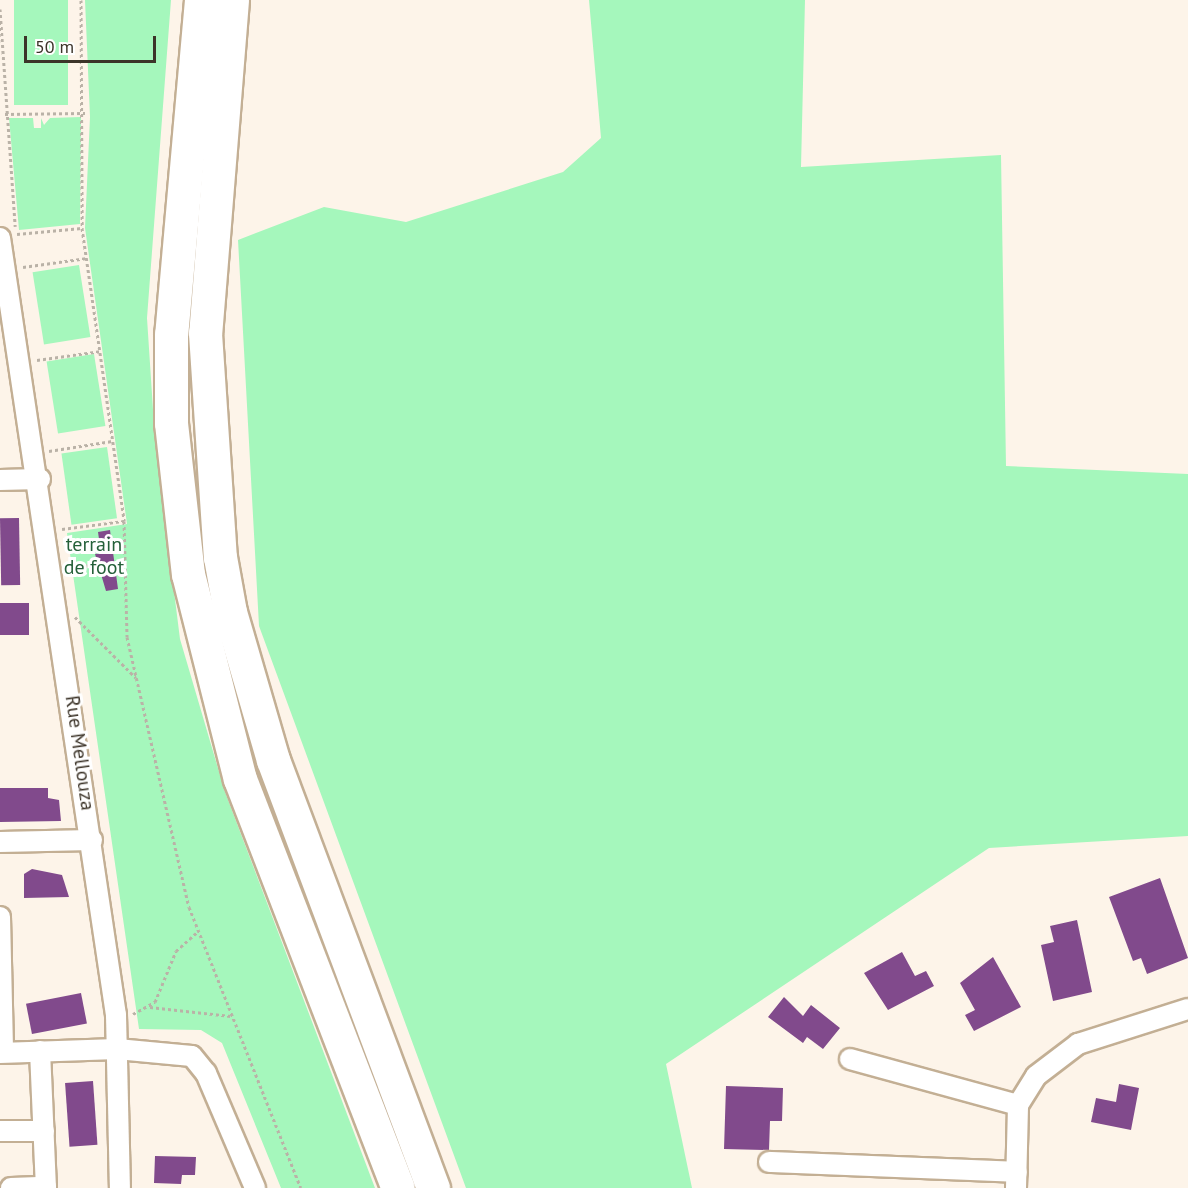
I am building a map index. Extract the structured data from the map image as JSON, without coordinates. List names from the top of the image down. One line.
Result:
{"streets":{"street":["Rue Mellouza"]},"parks":["terrain de foot"],"scale_bar":"50 m"}
